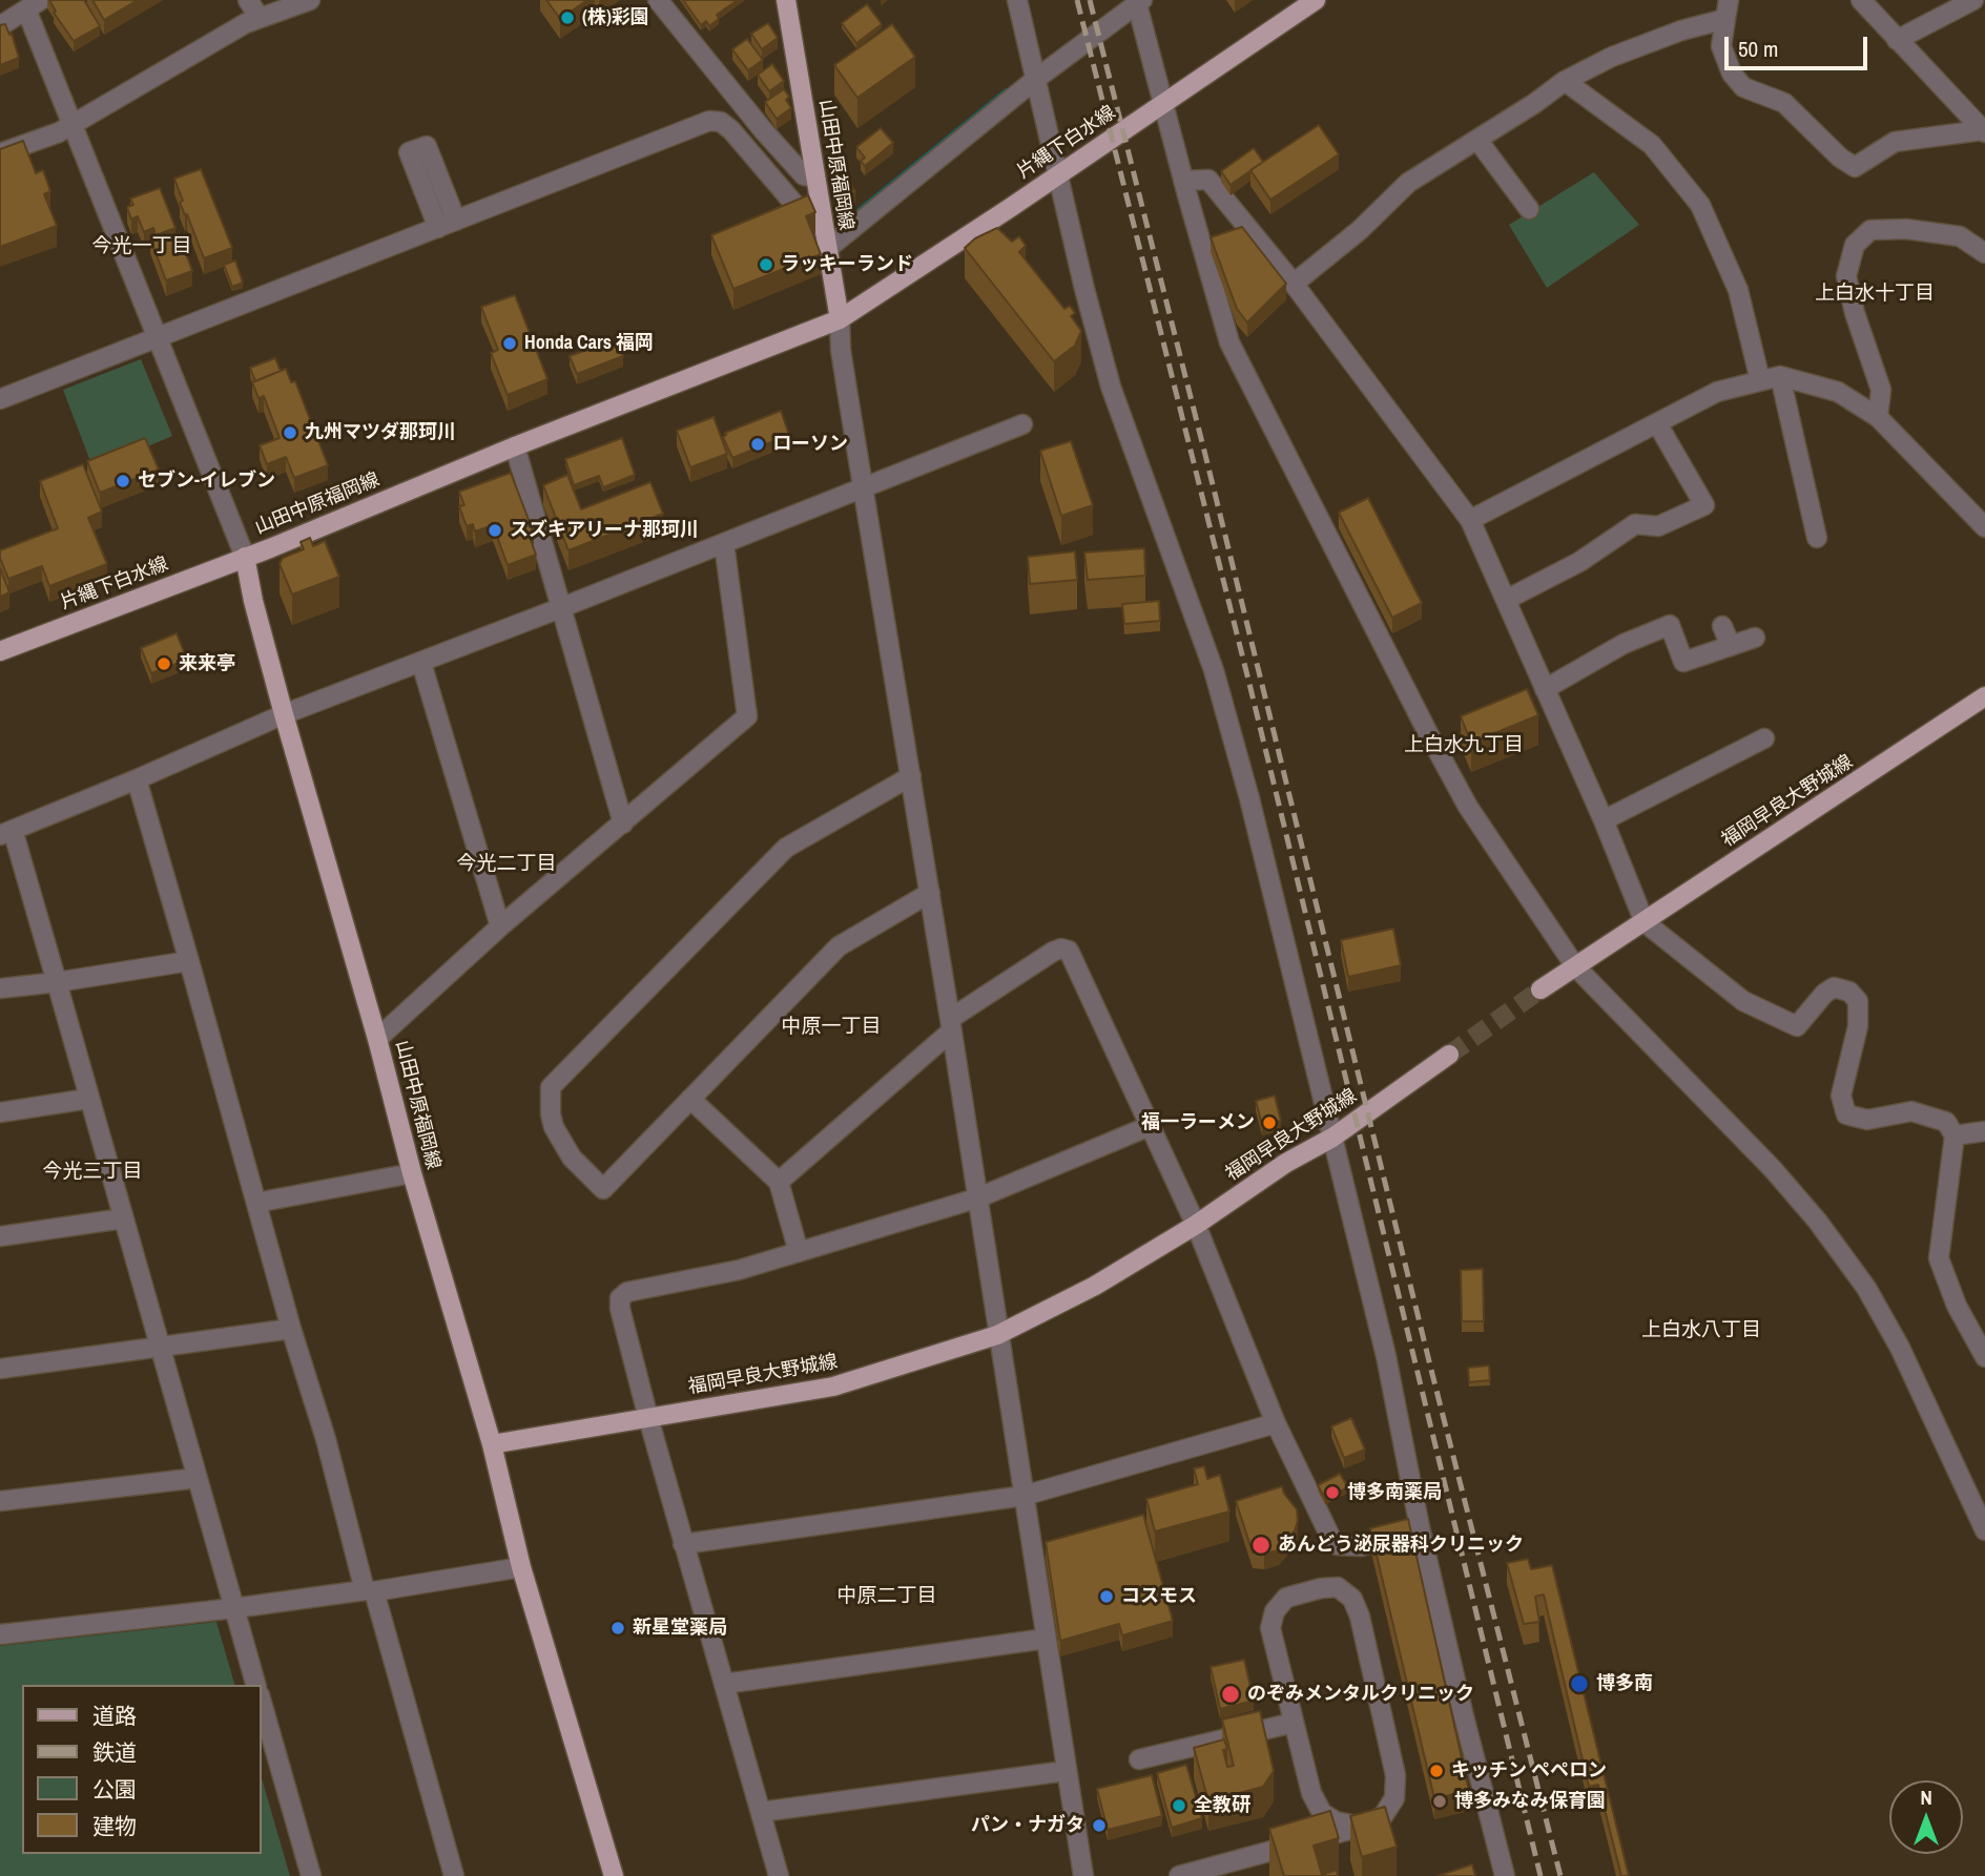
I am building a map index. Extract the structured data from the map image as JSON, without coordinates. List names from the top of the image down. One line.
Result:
{"streets":{"main road":["片縄下白水線","山田中原福岡線","福岡早良大野城線"]},"crossings":[["片縄下白水線","山田中原福岡線"],["山田中原福岡線","福岡早良大野城線"]],"districts":["今光一丁目","上白水十丁目","上白水九丁目","今光二丁目","中原一丁目","今光三丁目","上白水八丁目","中原二丁目"],"places":["(株)彩園","ラッキーランド","Honda Cars 福岡","九州マツダ那珂川","ローソン","セブン-イレブン","スズキアリーナ那珂川","来来亭","福一ラーメン","博多南薬局","あんどう泌尿器科クリニック","コスモス","新星堂薬局","博多南","のぞみメンタルクリニック","キッチン ペペロン","博多みなみ保育園","全教研","パン・ナガタ"],"legend":["道路","鉄道","公園","建物"],"scale_bar":"50 m","north":"top"}
